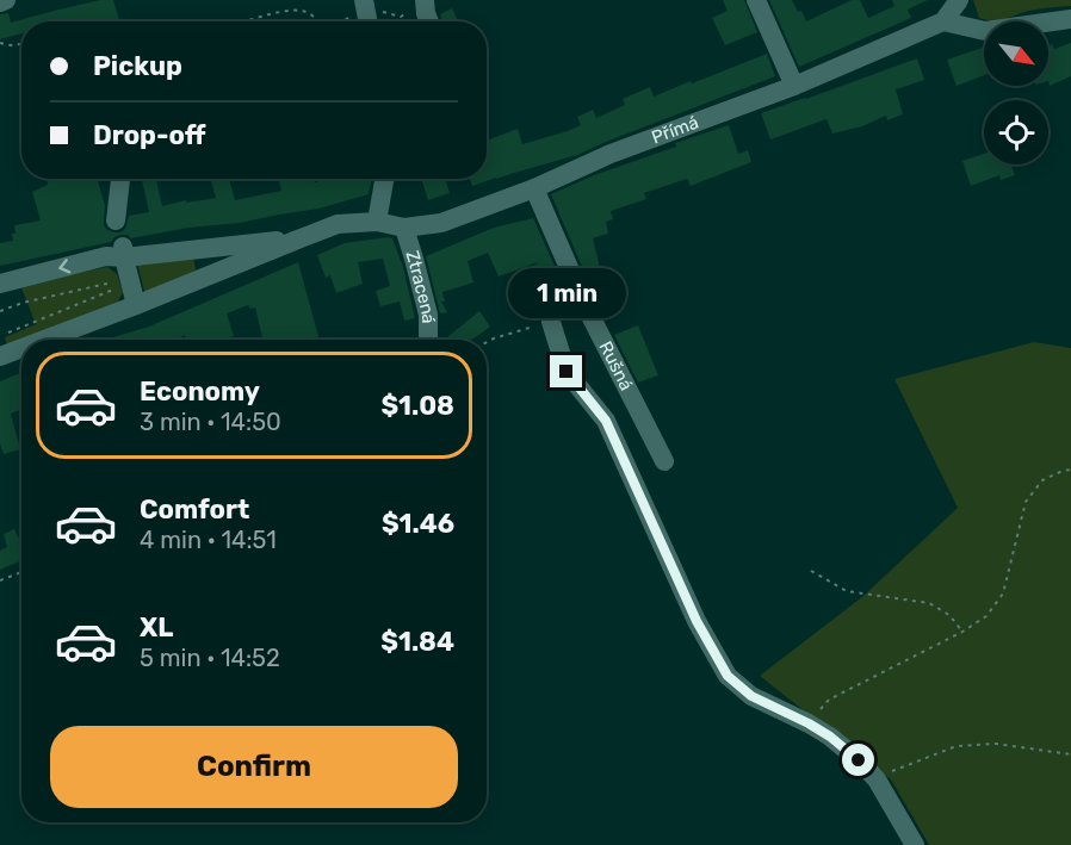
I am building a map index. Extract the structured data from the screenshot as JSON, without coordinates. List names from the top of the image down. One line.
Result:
{"streets":{"street":["Přímá","Ztracená","Rušná"]},"crossings":[["Přímá","Ztracená"],["Přímá","Rušná"]],"north":"bottom right","page":{"banner":["Pickup","Drop-off"],"bubble":"1 min","list":[{"name":"Economy","note":"3 min · 14:50","value":"$1.08"},{"name":"Comfort","note":"4 min · 14:51","value":"$1.46"},{"name":"XL","note":"5 min · 14:52","value":"$1.84"}],"buttons":"Confirm"}}
